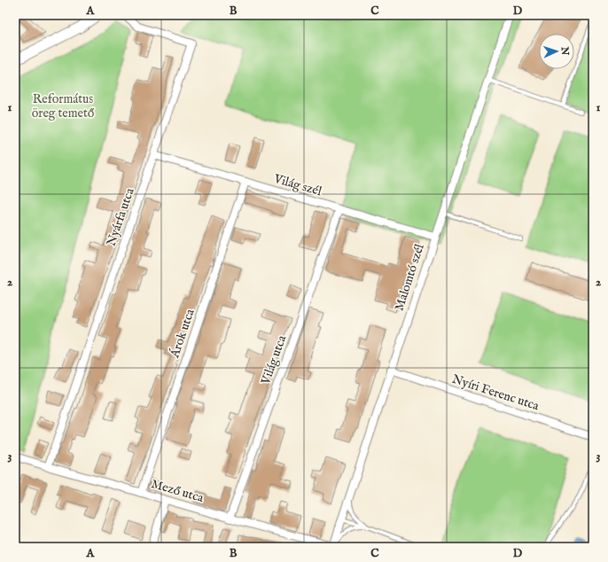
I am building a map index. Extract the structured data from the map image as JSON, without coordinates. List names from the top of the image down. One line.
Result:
{"streets":{"street":["Világ szél","Nyárfa utca","Malomtó szél","Árok utca","Világ utca","Nyíri Ferenc utca","Mező utca"]},"crossings":[["Világ szél","Nyárfa utca"],["Világ szél","Malomtó szél"],["Világ szél","Árok utca"],["Világ szél","Világ utca"],["Nyárfa utca","Mező utca"],["Malomtó szél","Nyíri Ferenc utca"],["Malomtó szél","Mező utca"],["Árok utca","Mező utca"],["Világ utca","Mező utca"]],"parks":["Református öreg temető"],"north":"right","grid":{"columns":["A","B","C","D"],"rows":["1","2","3"]}}
